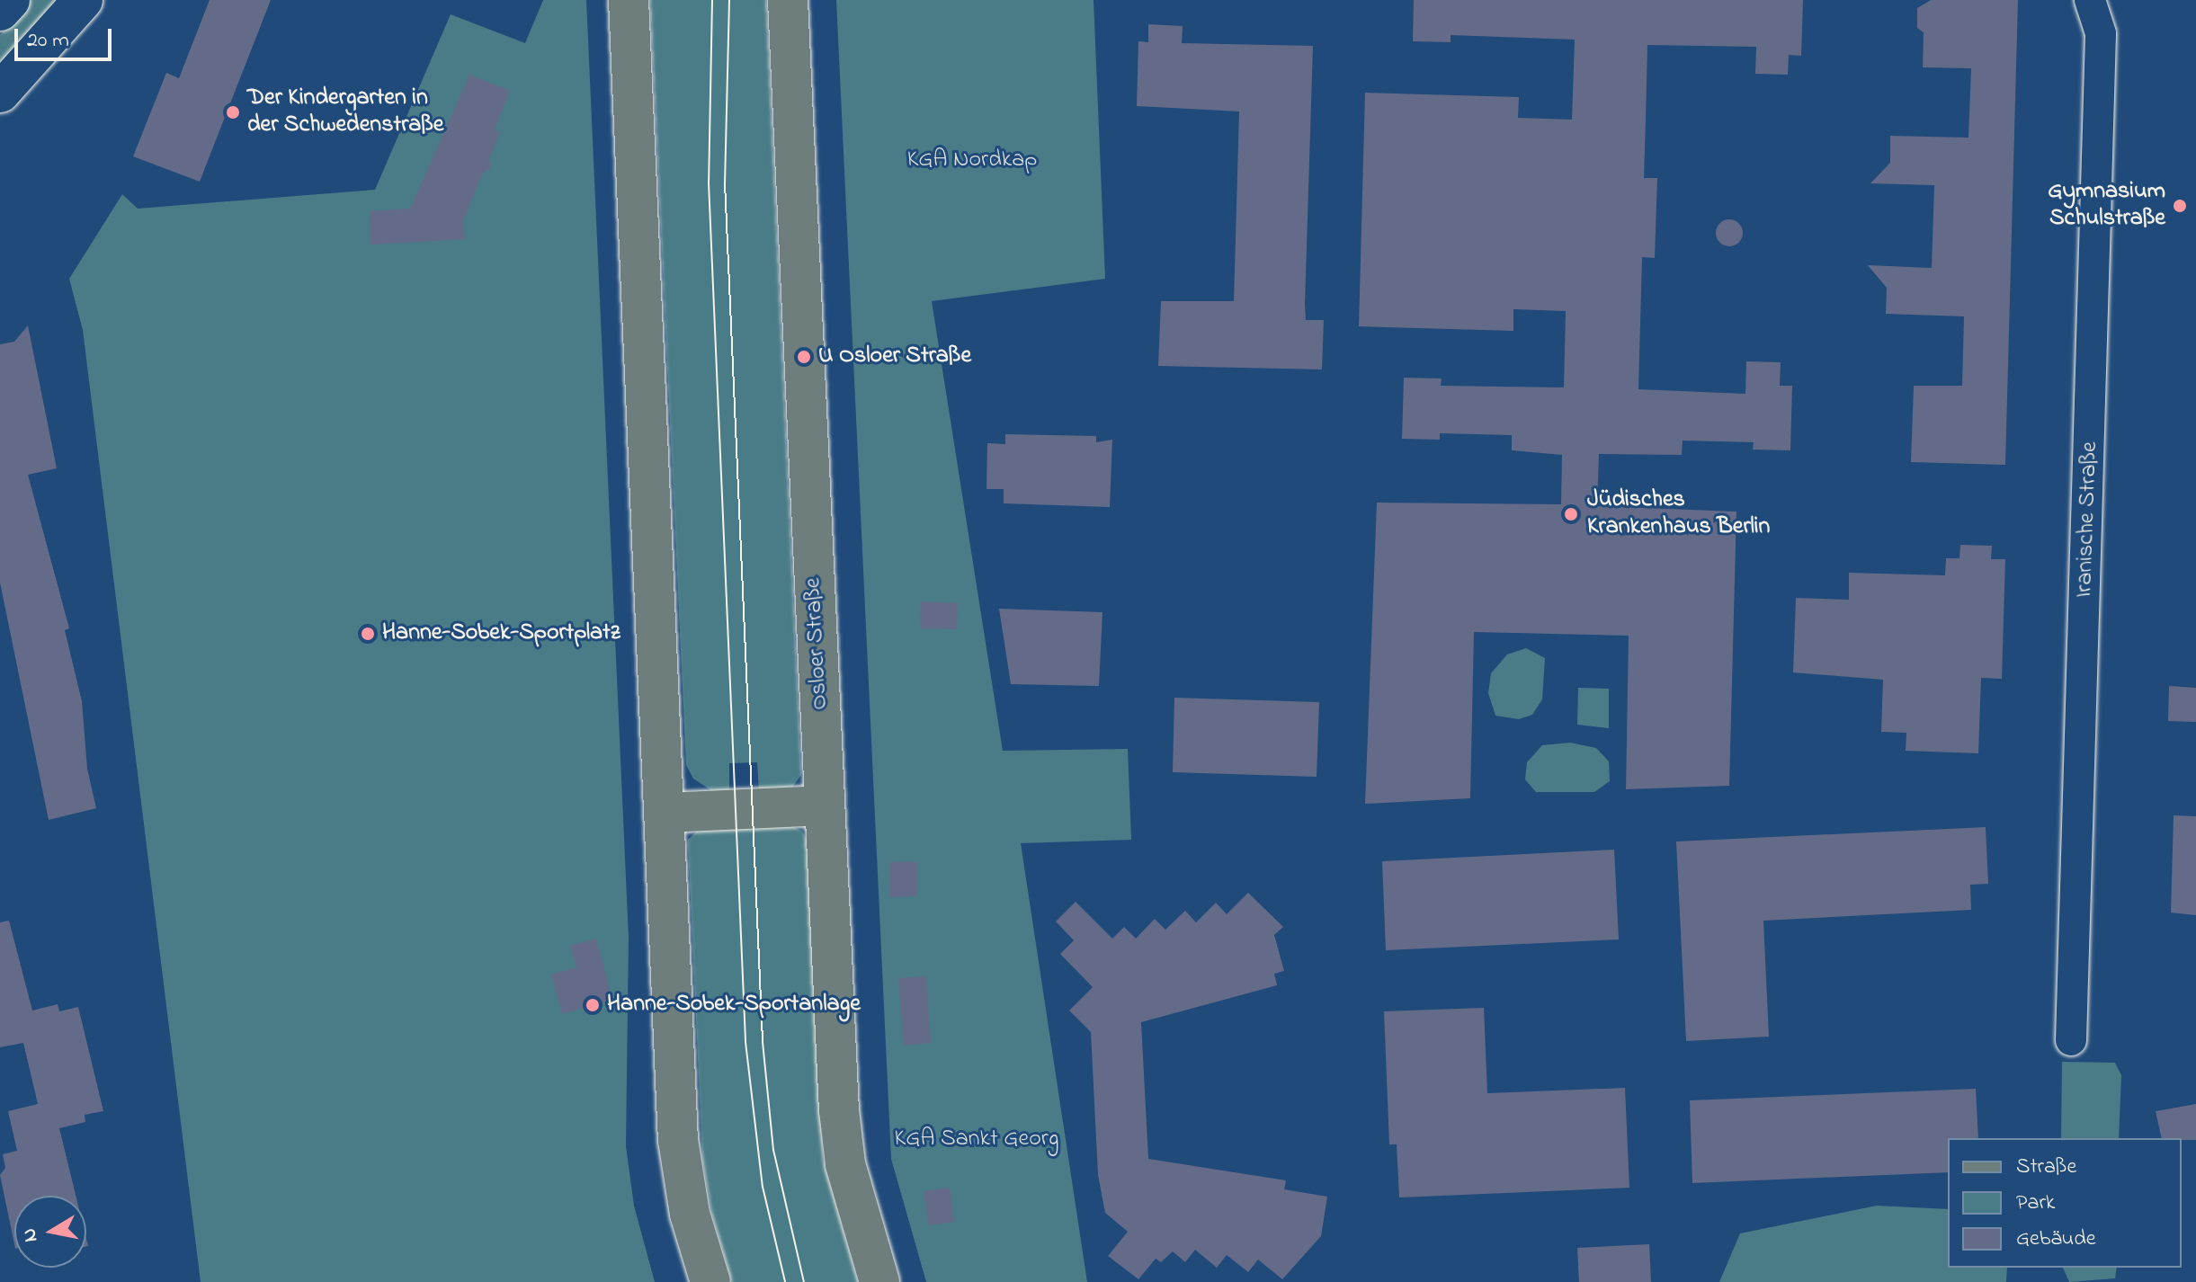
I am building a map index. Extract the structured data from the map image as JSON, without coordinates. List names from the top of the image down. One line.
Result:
{"streets":{"main road":["Osloer Straße"],"street":["Iranische Straße"]},"parks":["KGA Nordkap","KGA Sankt Georg"],"places":["Der Kindergarten in der Schwedenstraße","Gymnasium Schulstraße","U Osloer Straße","Jüdisches Krankenhaus Berlin","Hanne-Sobek-Sportplatz","Hanne-Sobek-Sportanlage"],"legend":["Straße","Park","Gebäude"],"scale_bar":"20 m","north":"left"}
